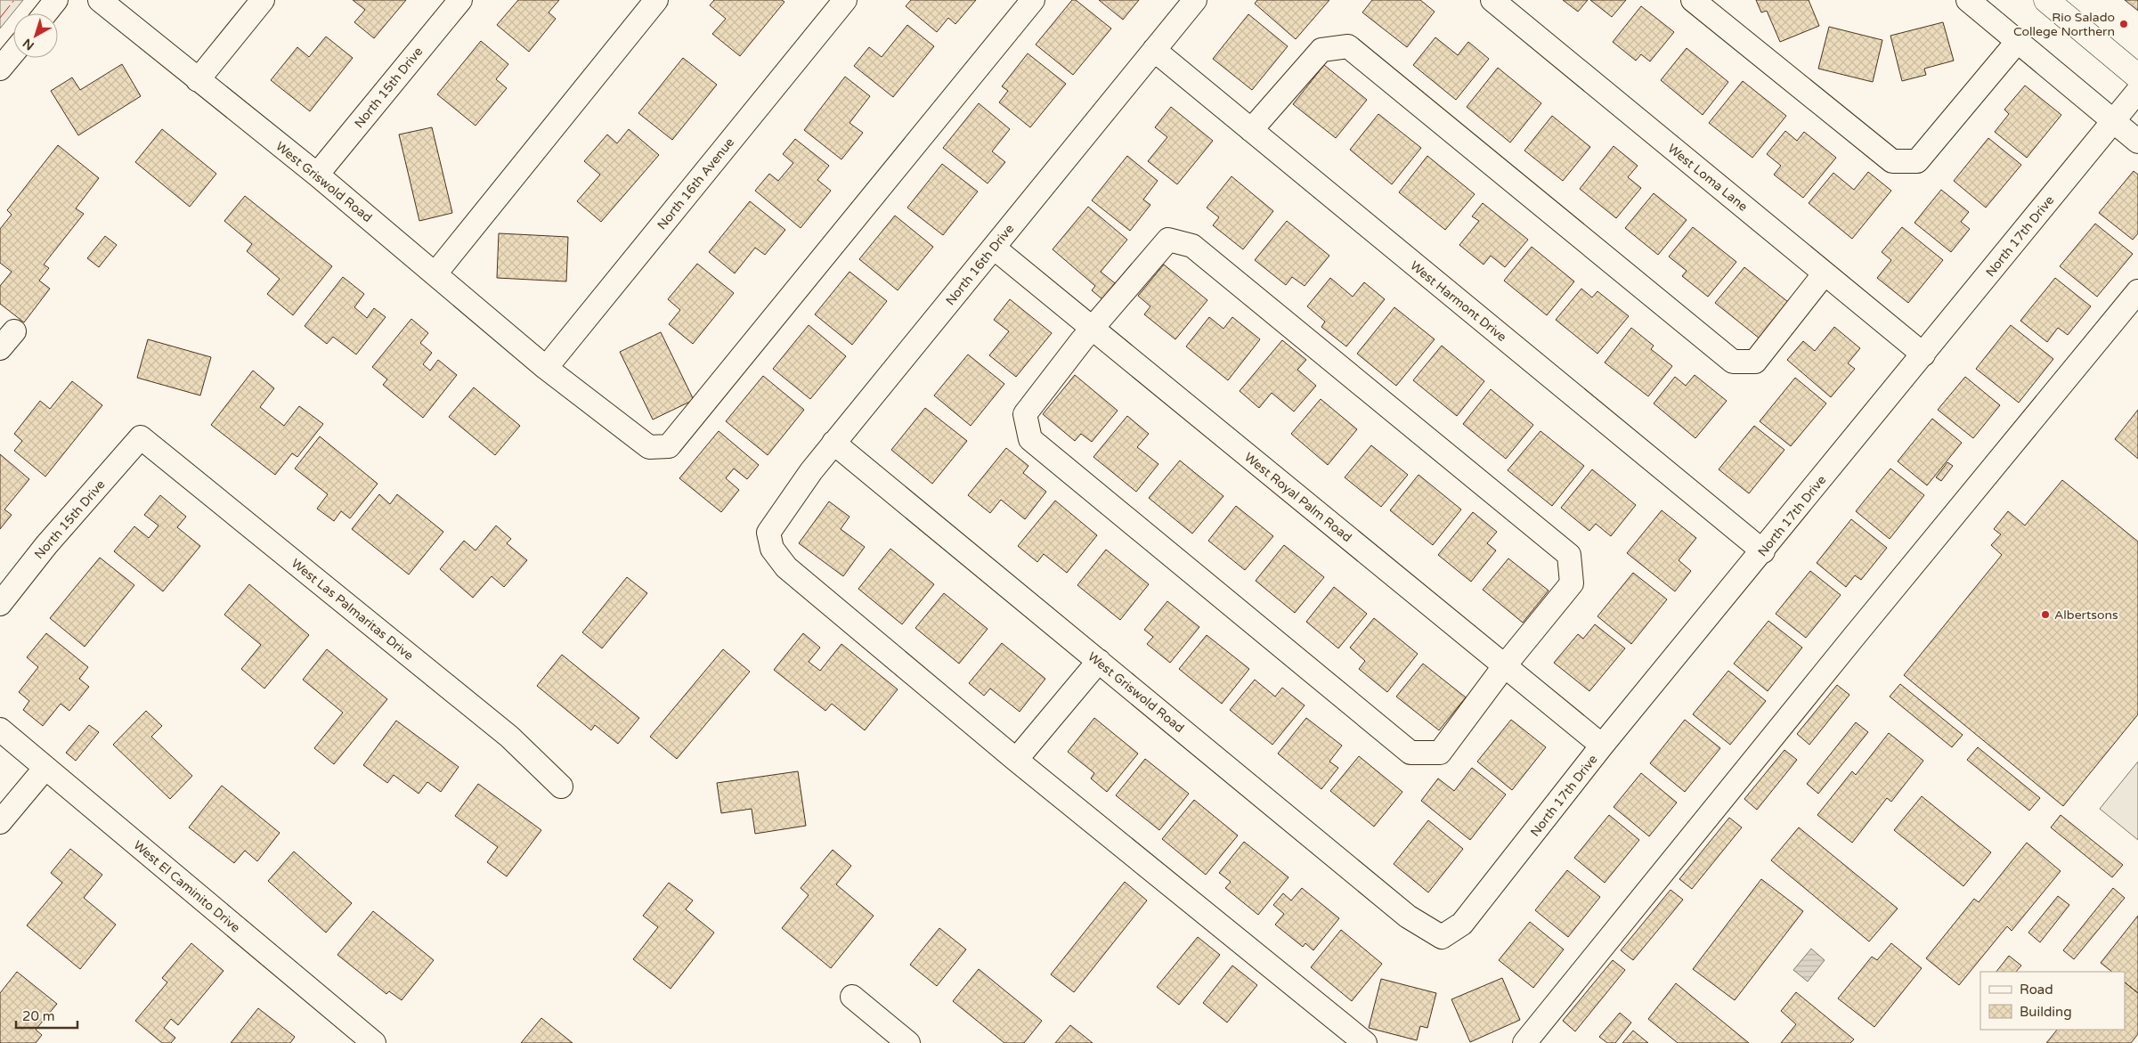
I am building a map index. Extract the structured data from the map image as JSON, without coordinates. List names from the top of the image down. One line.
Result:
{"streets":{"street":["North 15th Drive","West Loma Lane","West Griswold Road","North 16th Avenue","North 17th Drive","North 16th Drive","West Harmont Drive","West Royal Palm Road","West Las Palmaritas Drive","West El Caminito Drive"]},"crossings":[["North 15th Drive","West Griswold Road"],["North 15th Drive","West Las Palmaritas Drive"],["West Loma Lane","North 17th Drive"],["West Griswold Road","North 16th Avenue"],["West Griswold Road","North 17th Drive"],["West Griswold Road","North 16th Drive"],["North 17th Drive","West Harmont Drive"],["North 17th Drive","West Royal Palm Road"],["North 16th Drive","West Harmont Drive"],["North 16th Drive","West Royal Palm Road"]],"places":["Rio Salado College Northern","Albertsons"],"legend":["Road","Building"],"scale_bar":"20 m","north":"bottom left"}
